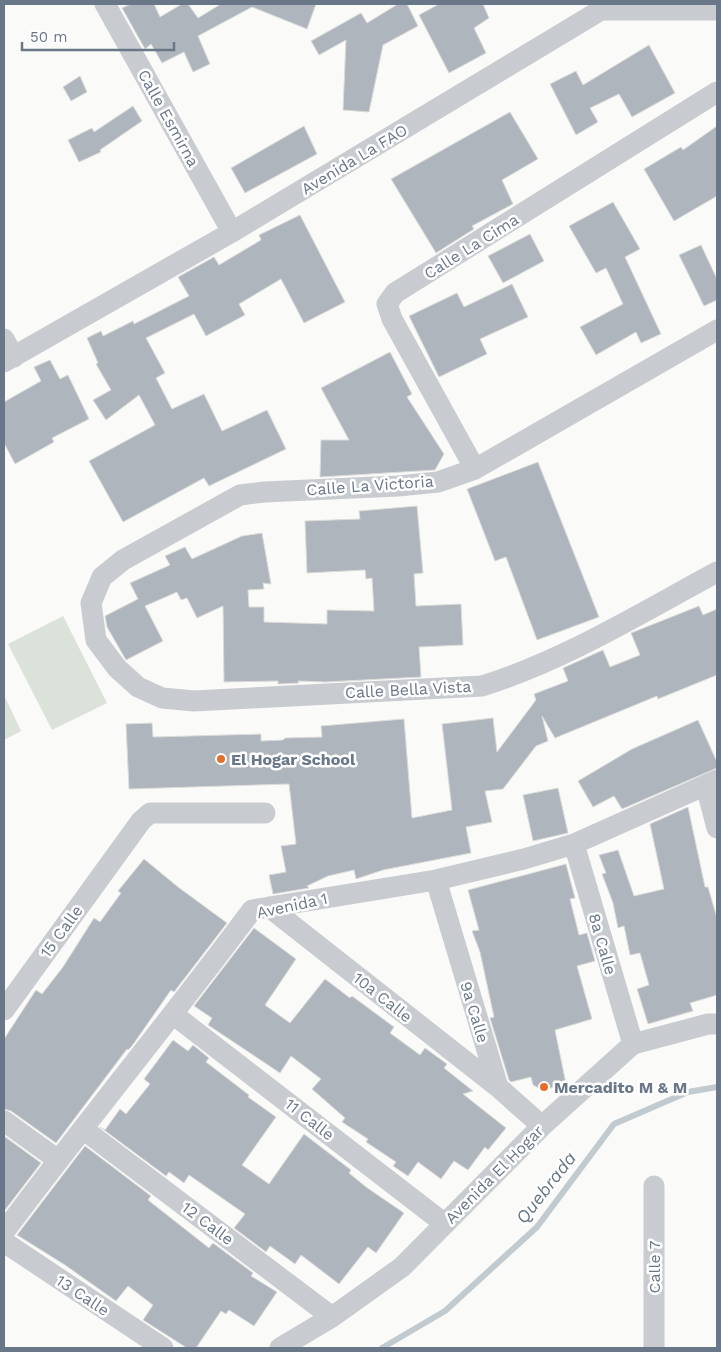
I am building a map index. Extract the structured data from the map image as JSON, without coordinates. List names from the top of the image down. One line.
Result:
{"streets":{"street":["Calle Esmirna","Avenida La FAO","Calle La Cima","Calle La Victoria","Calle Bella Vista","Avenida 1","15 Calle","8a Calle","10a Calle","9a Calle","11 Calle","Avenida El Hogar","12 Calle","Calle 7","13 Calle"]},"crossings":[["Calle Esmirna","Avenida La FAO"],["Calle La Cima","Calle La Victoria"],["Calle La Victoria","Calle Bella Vista"],["Avenida 1","8a Calle"],["Avenida 1","10a Calle"],["Avenida 1","9a Calle"],["Avenida 1","11 Calle"],["Avenida 1","12 Calle"],["8a Calle","Avenida El Hogar"],["10a Calle","9a Calle"],["11 Calle","Avenida El Hogar"],["Avenida El Hogar","12 Calle"]],"water":["Quebrada"],"places":["El Hogar School","Mercadito M & M"],"scale_bar":"50 m"}
